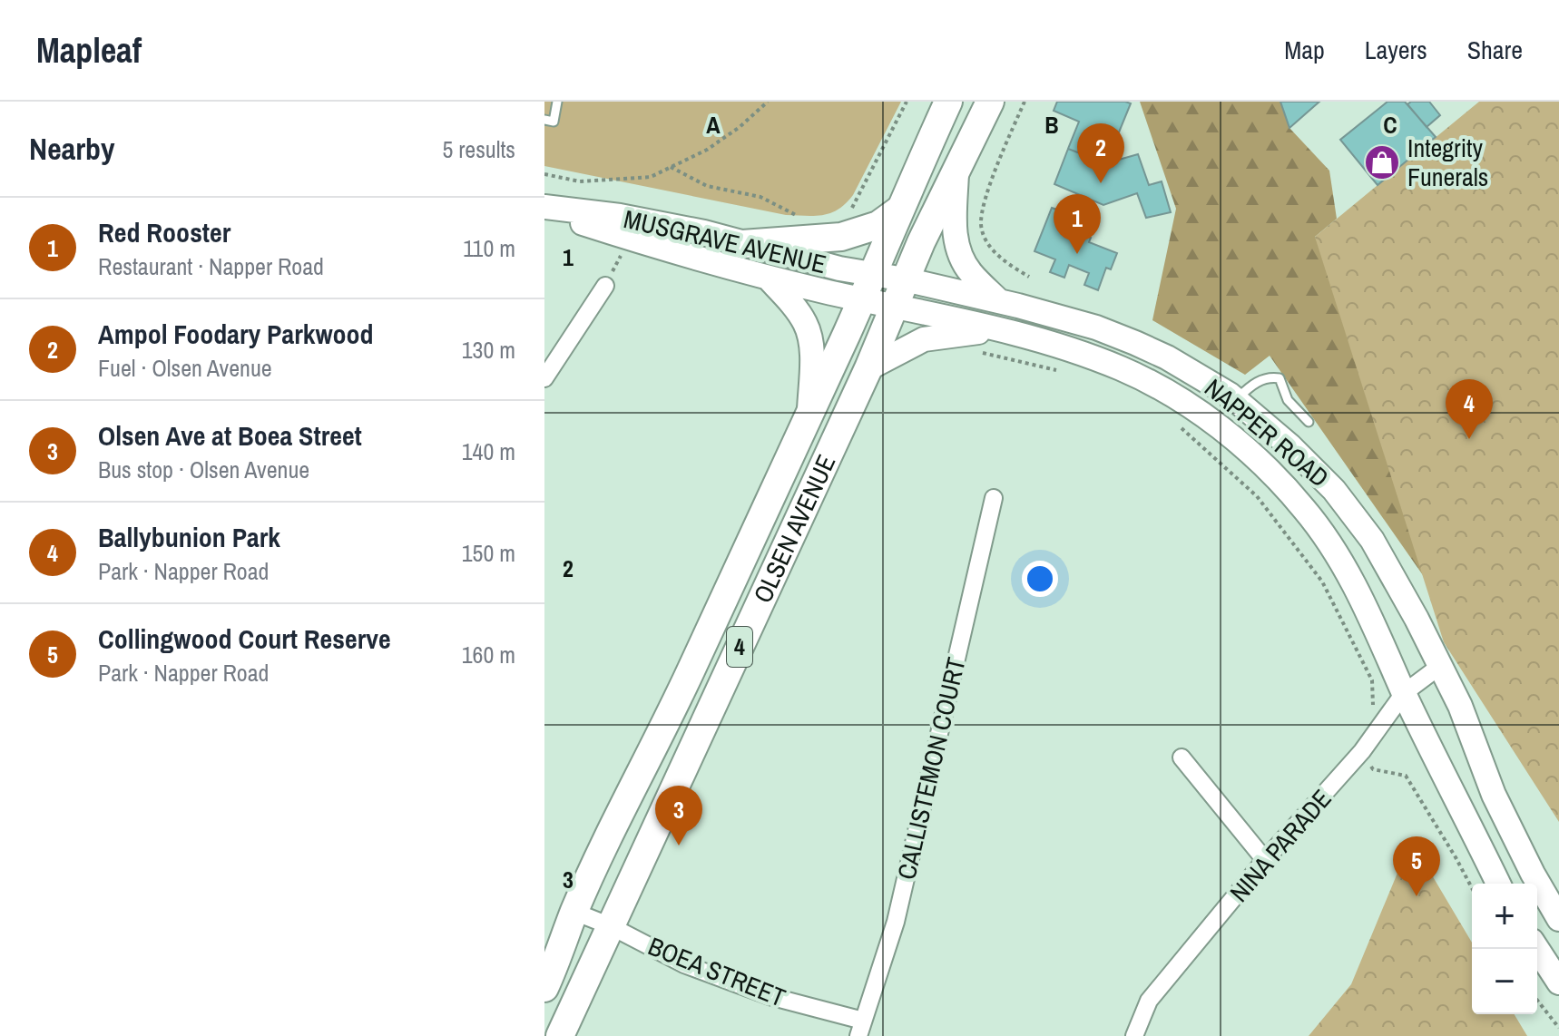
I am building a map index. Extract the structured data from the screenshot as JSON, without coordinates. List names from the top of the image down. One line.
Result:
{"streets":{"main road":["MUSGRAVE AVENUE","NAPPER ROAD","OLSEN AVENUE","4"],"street":["CALLISTEMON COURT","NINA PARADE","BOEA STREET"]},"crossings":[["MUSGRAVE AVENUE","NAPPER ROAD"],["MUSGRAVE AVENUE","OLSEN AVENUE"],["NAPPER ROAD","OLSEN AVENUE"],["NAPPER ROAD","NINA PARADE"],["OLSEN AVENUE","BOEA STREET"],["CALLISTEMON COURT","BOEA STREET"]],"places":{"shop":["Integrity Funerals"]},"page":{"header":"Mapleaf","nav":["Map","Layers","Share"],"heading":["Nearby","5 results"],"pins":["2","1","4","3","5"],"list":[{"mark":"1","name":"Red Rooster","note":"Restaurant · Napper Road","value":"110 m"},{"mark":"2","name":"Ampol Foodary Parkwood","note":"Fuel · Olsen Avenue","value":"130 m"},{"mark":"3","name":"Olsen Ave at Boea Street","note":"Bus stop · Olsen Avenue","value":"140 m"},{"mark":"4","name":"Ballybunion Park","note":"Park · Napper Road","value":"150 m"},{"mark":"5","name":"Collingwood Court Reserve","note":"Park · Napper Road","value":"160 m"}],"map_buttons":["+","−"]},"grid":{"columns":["A","B","C"],"rows":["1","2","3"]}}
